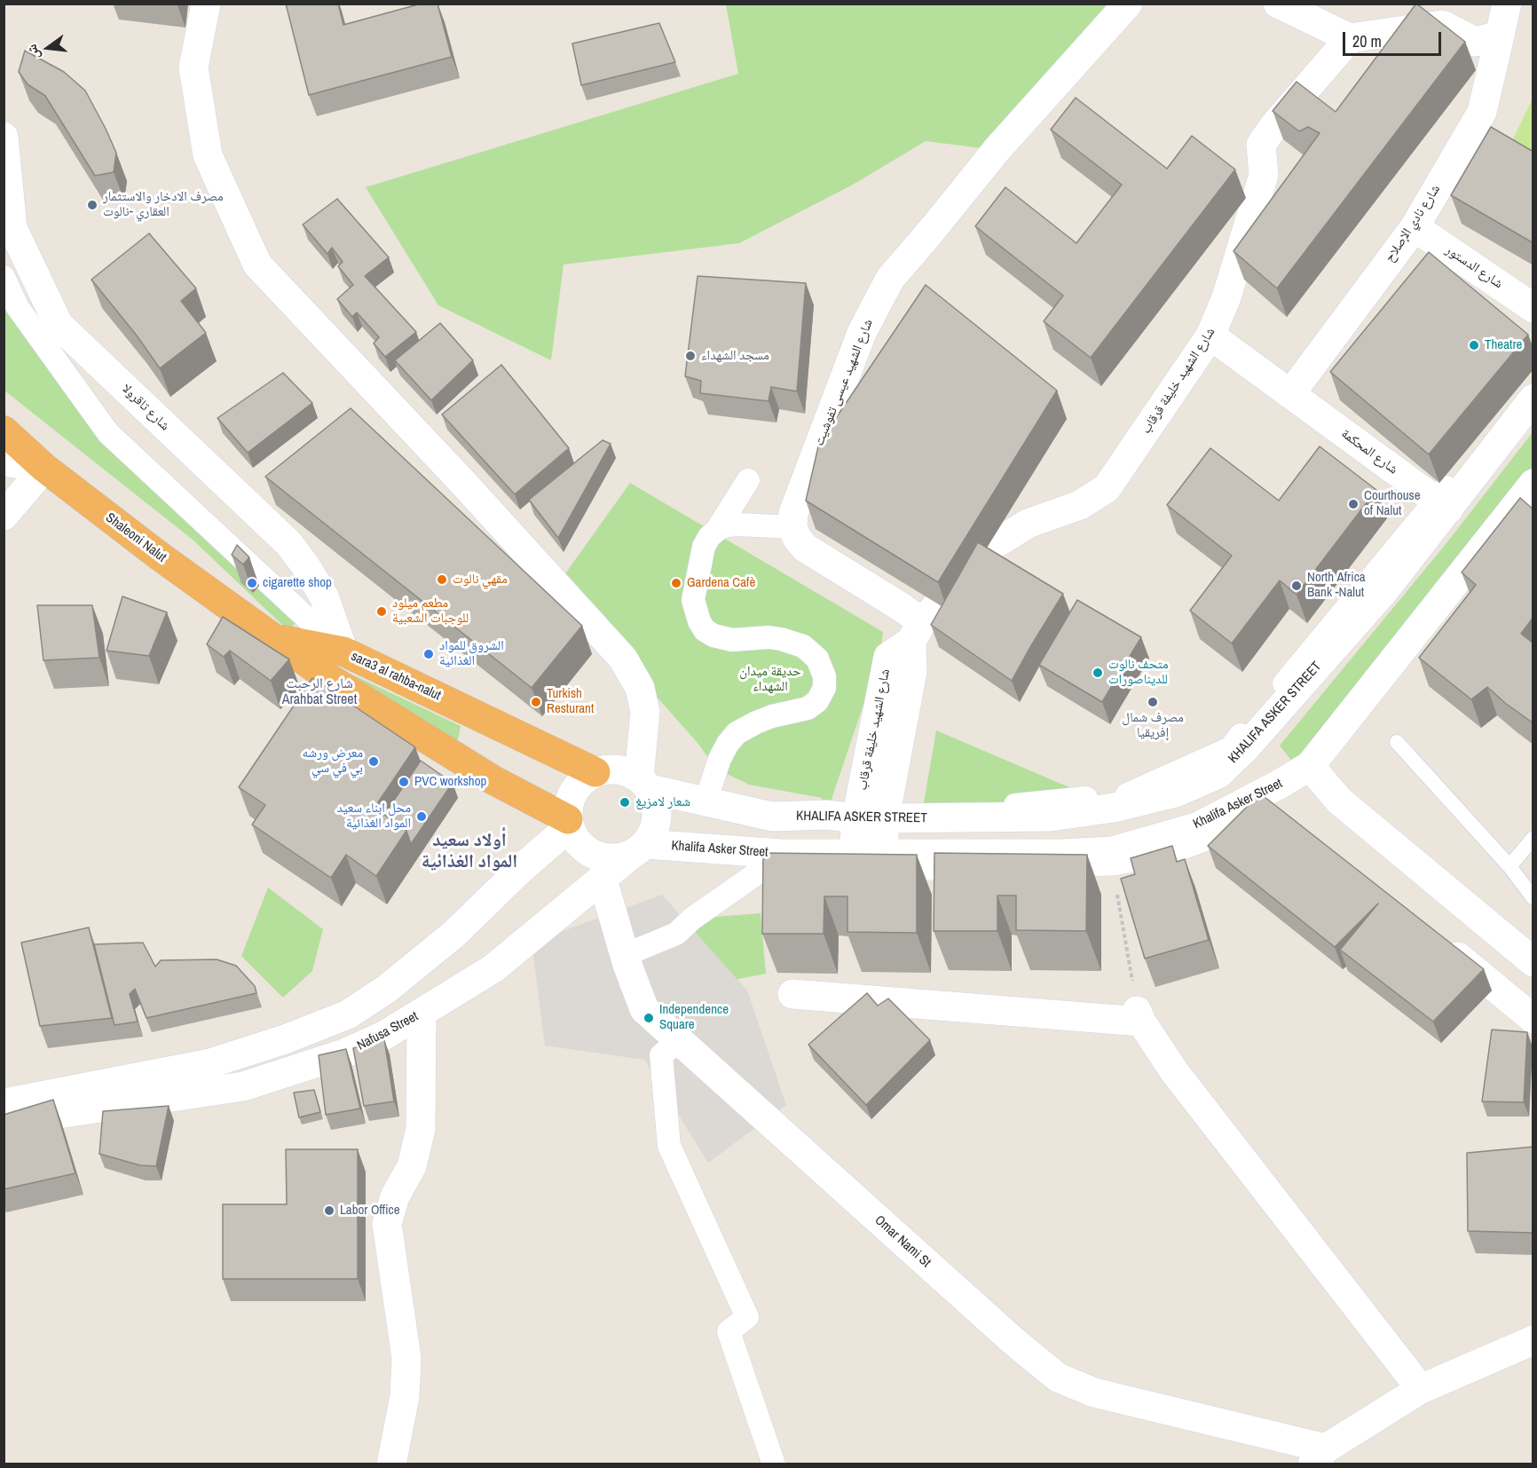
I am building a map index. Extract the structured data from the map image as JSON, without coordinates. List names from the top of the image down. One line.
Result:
{"streets":{"highway":["Shaleoni Nalut","sara3 al rahba-nalut"],"street":["شارع نادي الإصلاح","شارع الدستور","شارع الشهيد خليفة قرقاب","شارع الشهيد عيسى تفوشيت","شارع تاقرولا","شارع المحكمة","KHALIFA ASKER STREET","Khalifa Asker Street","Nafusa Street","Omar Nami St"]},"crossings":[["شارع نادي الإصلاح","شارع الدستور"],["شارع نادي الإصلاح","شارع المحكمة"],["شارع الشهيد خليفة قرقاب","شارع المحكمة"],["شارع الشهيد خليفة قرقاب","KHALIFA ASKER STREET"],["شارع الشهيد خليفة قرقاب","Khalifa Asker Street"],["شارع تاقرولا","sara3 al rahba-nalut"],["شارع المحكمة","KHALIFA ASKER STREET"],["Shaleoni Nalut","sara3 al rahba-nalut"],["sara3 al rahba-nalut","KHALIFA ASKER STREET"],["sara3 al rahba-nalut","Khalifa Asker Street"],["sara3 al rahba-nalut","Nafusa Street"],["KHALIFA ASKER STREET","Khalifa Asker Street"],["KHALIFA ASKER STREET","Nafusa Street"],["Khalifa Asker Street","Nafusa Street"],["Nafusa Street","Omar Nami St"]],"districts":["شارع الرحبت Arahbat Street","أولاد سعيد المواد الغذائية"],"parks":["حديقة ميدان الشهداء"],"places":["مصرف الادخار والاستثمار العقاري -نالوت","Theatre","مسجد الشهداء","Courthouse of Nalut","مقهي نالوت","cigarette shop","Gardena Cafè","North Africa Bank -Nalut","مطعم ميلود للوجبات الشعبية","الشروق للمواد الغذائية","متحف نالوت للديناصورات","Turkish Resturant","مصرف شمال إفريقيا","معرض ورشه بي في سي","PVC workshop","شعار لامزيغ","محل ابناء سعيد المواد الغذائية","Independence Square","Labor Office"],"scale_bar":"20 m","north":"left"}
